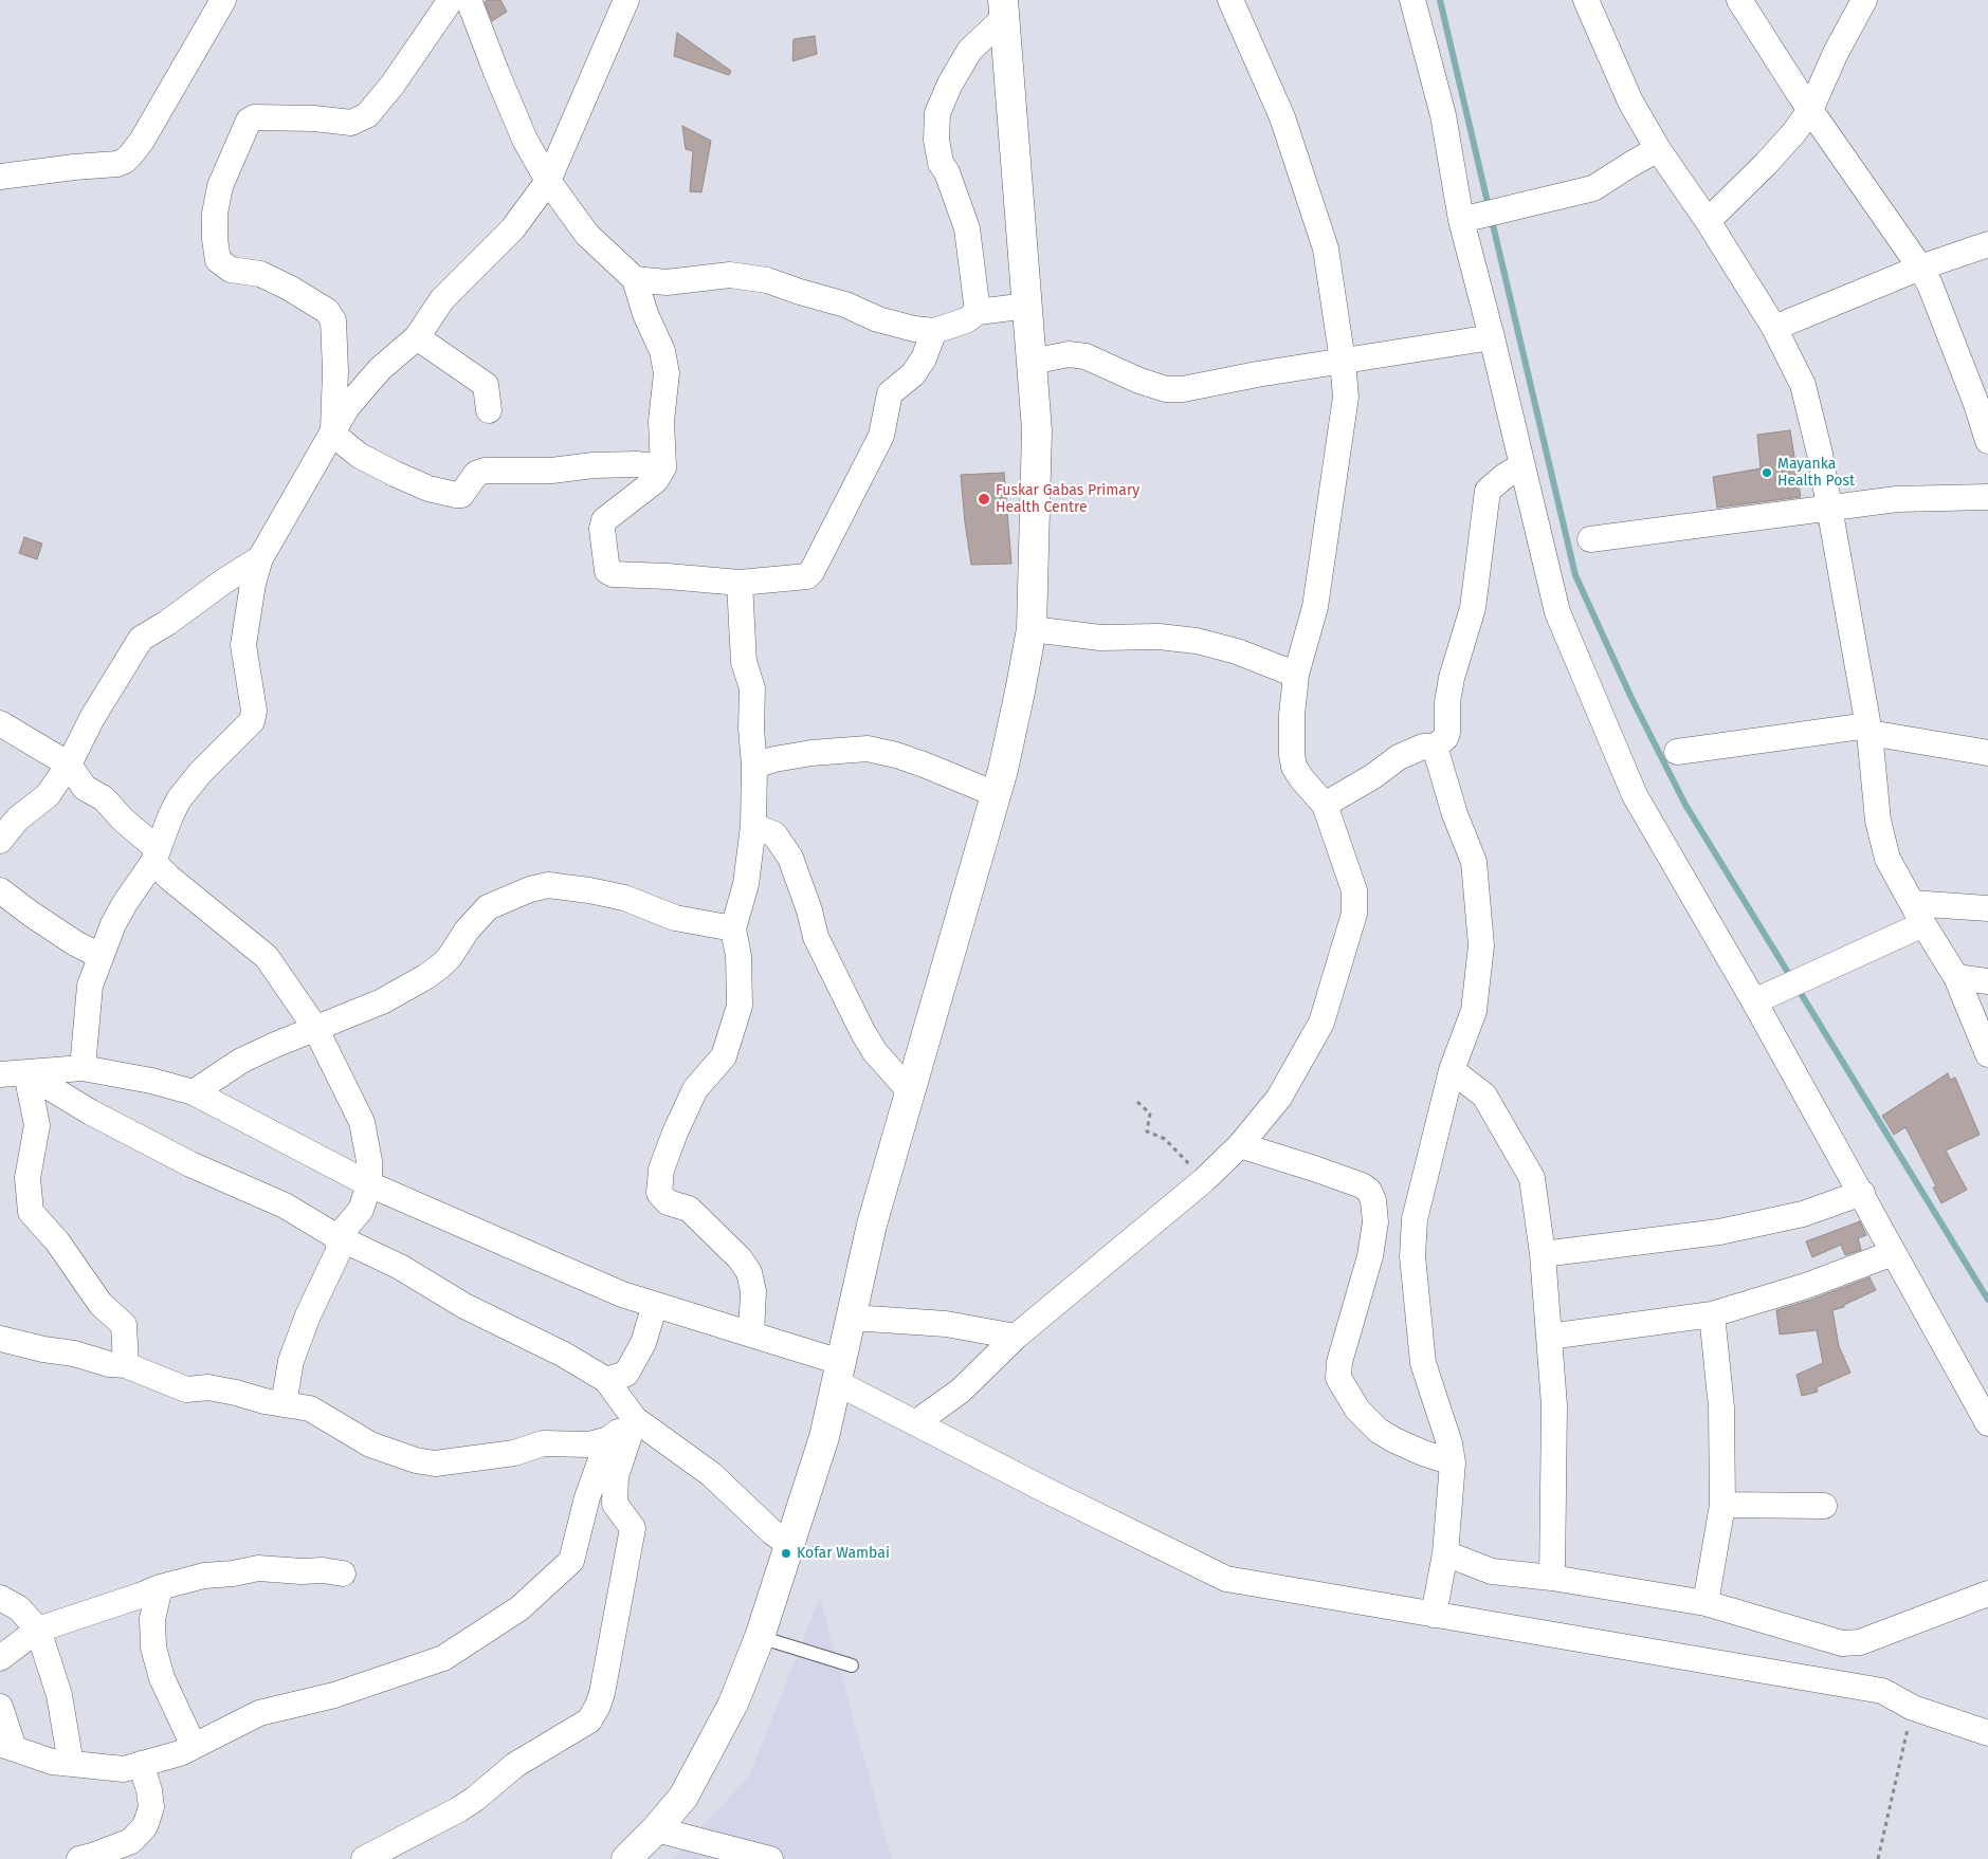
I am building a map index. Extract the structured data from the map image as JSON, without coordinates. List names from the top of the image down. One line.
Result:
{"places":["Mayanka Health Post","Fuskar Gabas Primary Health Centre","Kofar Wambai"]}
